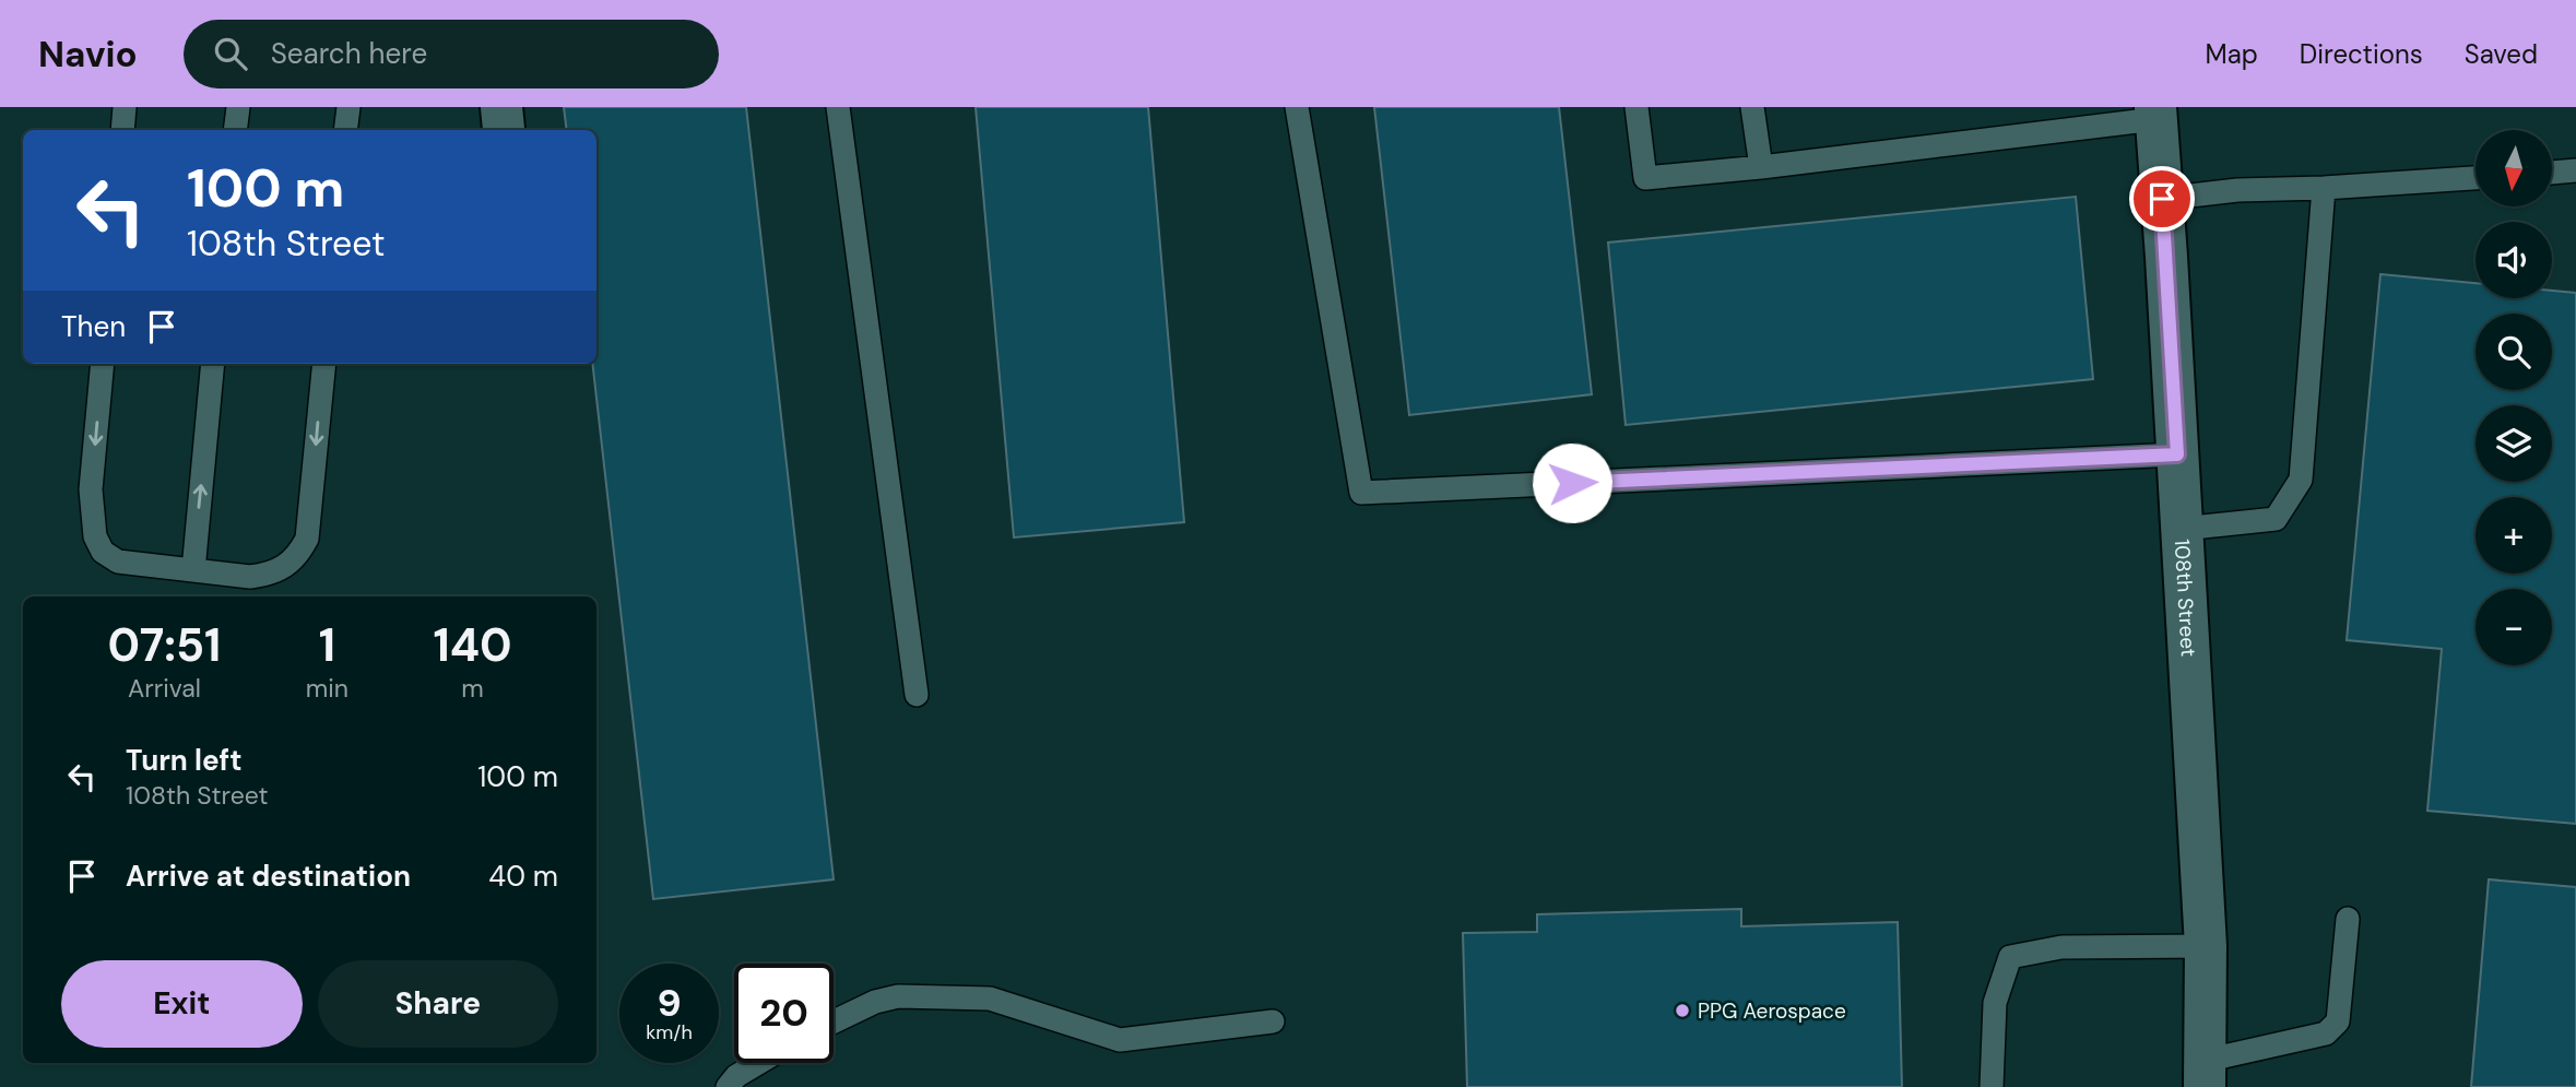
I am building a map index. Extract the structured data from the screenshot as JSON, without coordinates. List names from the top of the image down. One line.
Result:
{"streets":{"street":["108th Street"]},"places":["PPG Aerospace"],"north":"bottom","page":{"header":"Navio","search":"Search here","nav":["Map","Directions","Saved"],"map_buttons":["+","−"],"turn":["100 m","108th Street"],"then":"Then","eta":["07:51","Arrival","1","min","140","m"],"list":[{"name":"Turn left","note":"108th Street","value":"100 m"},{"name":"Arrive at destination","value":"40 m"}],"buttons":["Exit","Share"],"speed":"9 km/h","limit":"20"}}
